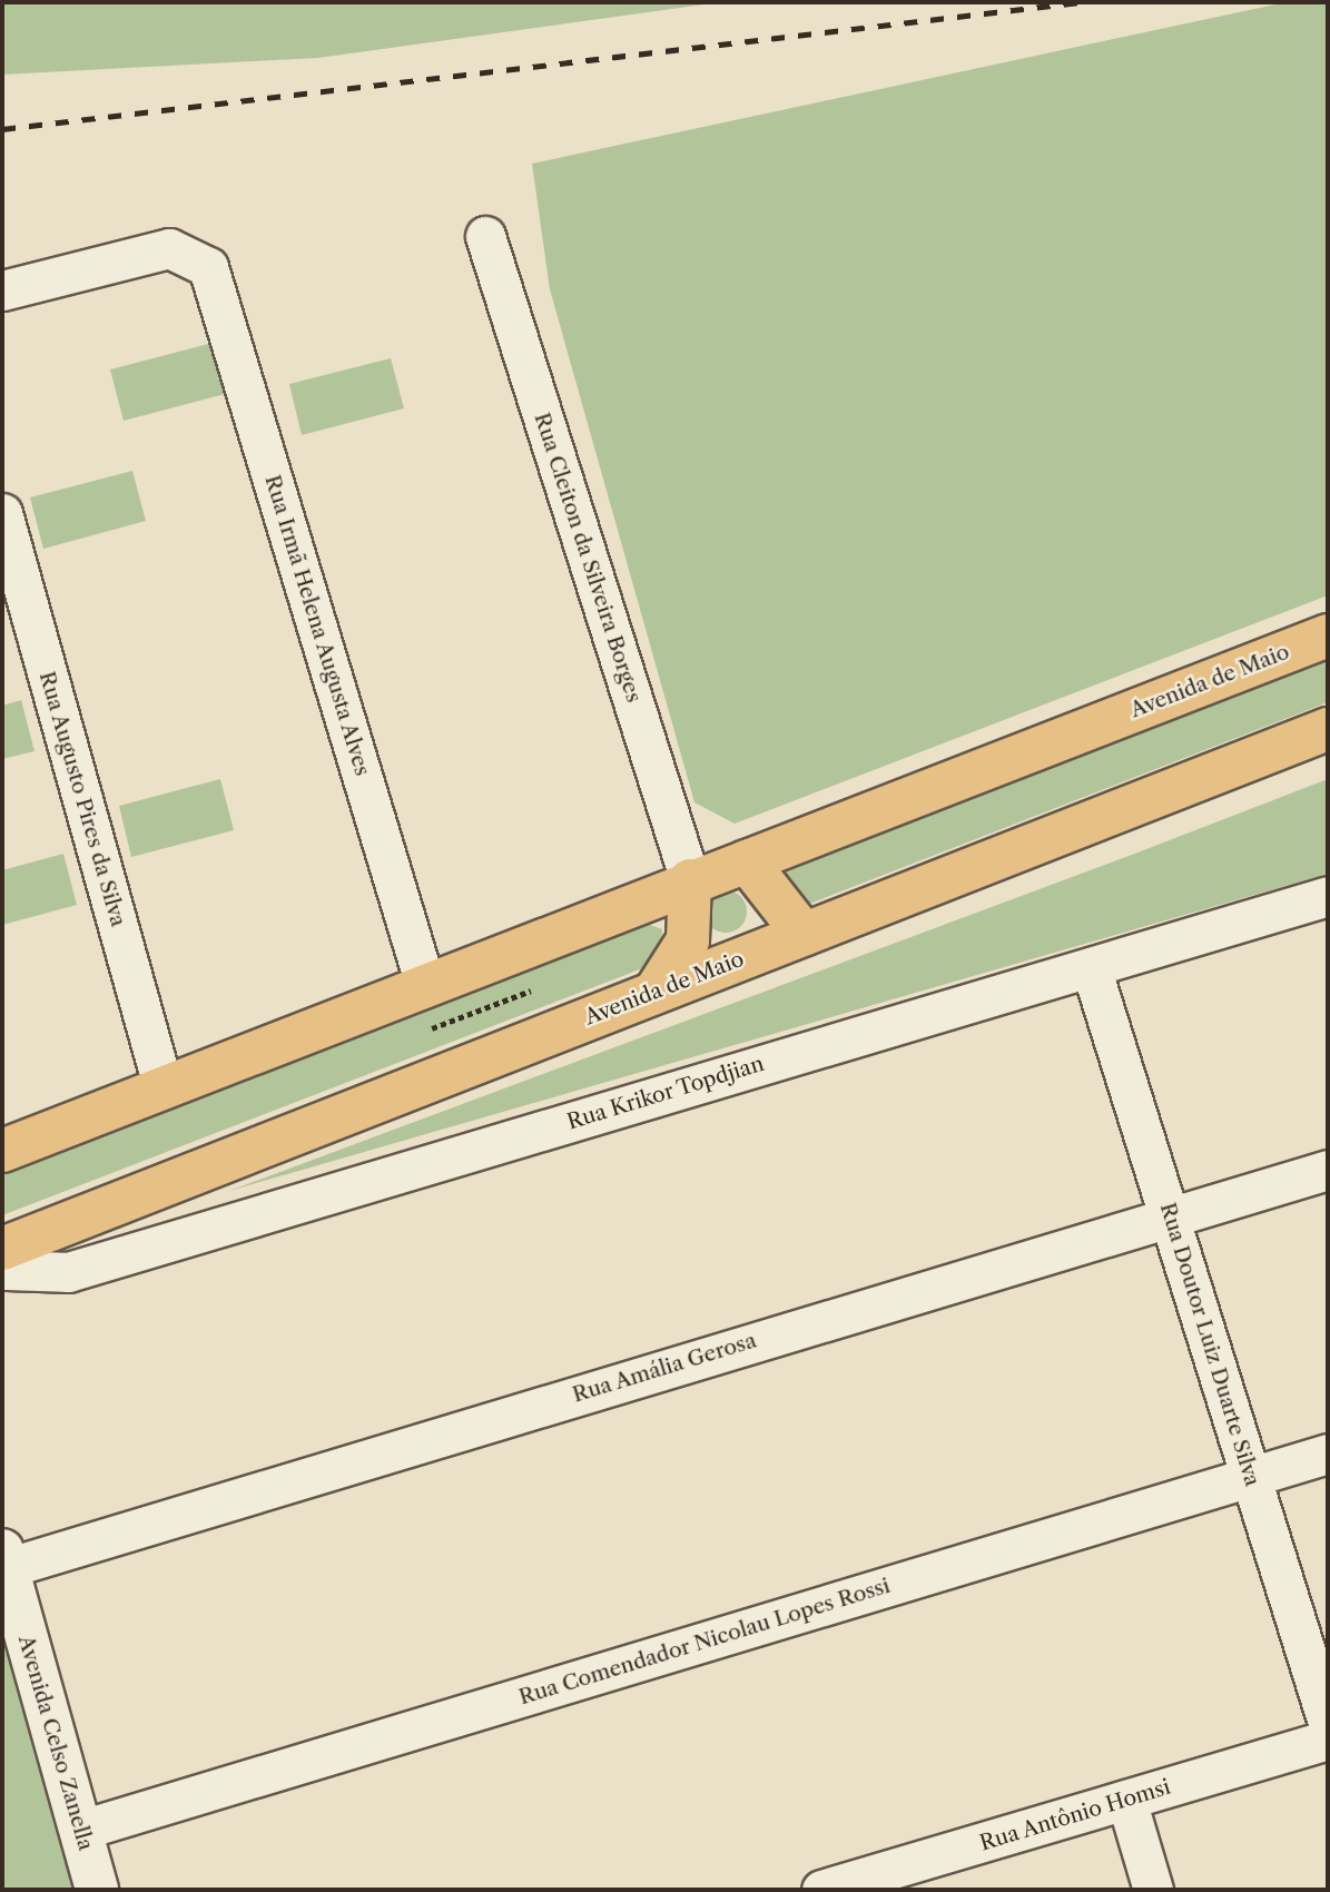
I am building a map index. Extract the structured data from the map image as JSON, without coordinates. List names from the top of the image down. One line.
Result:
{"streets":{"main road":["Avenida de Maio"],"street":["Rua Cleiton da Silveira Borges","Rua Irmã Helena Augusta Alves","Rua Augusto Pires da Silva","Rua Krikor Topdjian","Rua Doutor Luiz Duarte Silva","Rua Amália Gerosa","Rua Comendador Nicolau Lopes Rossi","Avenida Celso Zanella","Rua Antônio Homsi"]},"crossings":[["Rua Cleiton da Silveira Borges","Avenida de Maio"],["Rua Irmã Helena Augusta Alves","Avenida de Maio"],["Avenida de Maio","Rua Augusto Pires da Silva"],["Rua Krikor Topdjian","Rua Doutor Luiz Duarte Silva"],["Rua Doutor Luiz Duarte Silva","Rua Amália Gerosa"],["Rua Doutor Luiz Duarte Silva","Rua Comendador Nicolau Lopes Rossi"],["Rua Amália Gerosa","Avenida Celso Zanella"],["Rua Comendador Nicolau Lopes Rossi","Avenida Celso Zanella"]]}
